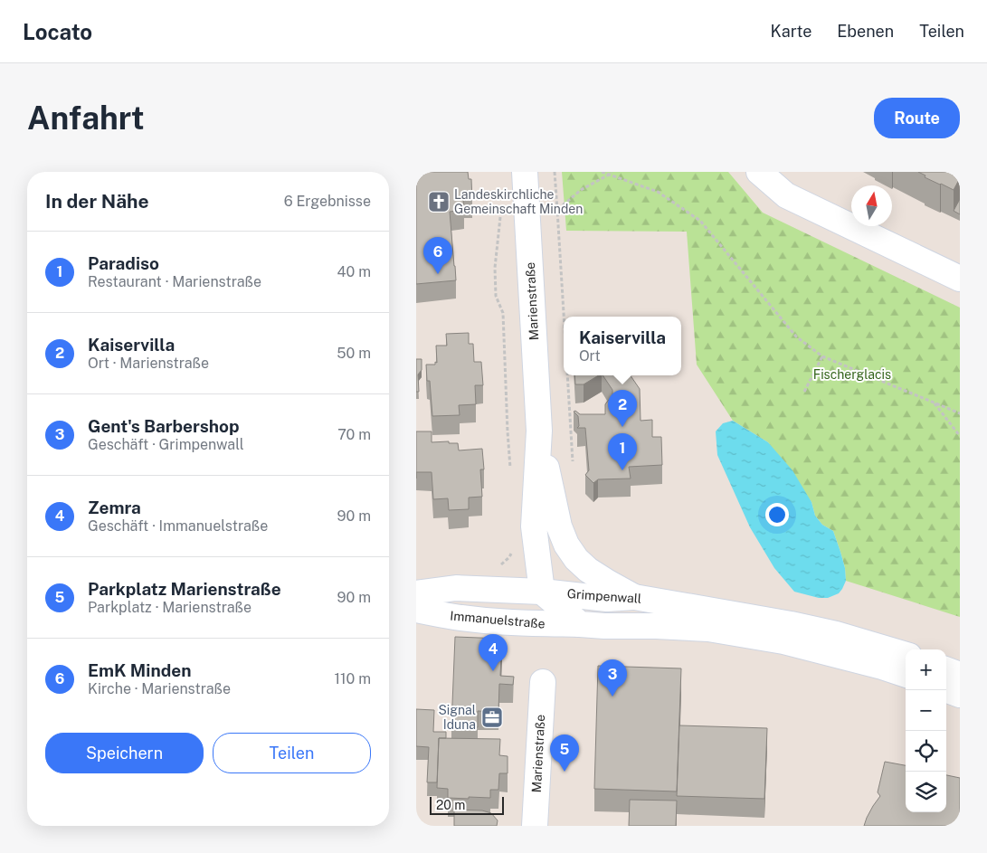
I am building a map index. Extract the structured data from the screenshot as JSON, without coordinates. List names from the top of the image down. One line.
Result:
{"streets":{"street":["Marienstraße","Grimpenwall","Immanuelstraße"]},"crossings":[["Marienstraße","Grimpenwall"],["Grimpenwall","Immanuelstraße"]],"parks":["Fischerglacis"],"places":{"church":["Landeskirchliche Gemeinschaft Minden"],"office":["Signal Iduna"]},"scale_bar":"20 m","north":"top","page":{"header":"Locato","nav":["Karte","Ebenen","Teilen"],"buttons":["Route",["Speichern","Teilen"]],"title":"Anfahrt","heading":["In der Nähe","6 Ergebnisse"],"list":[{"mark":"1","name":"Paradiso","note":"Restaurant · Marienstraße","value":"40 m"},{"mark":"2","name":"Kaiservilla","note":"Ort · Marienstraße","value":"50 m"},{"mark":"3","name":"Gent's Barbershop","note":"Geschäft · Grimpenwall","value":"70 m"},{"mark":"4","name":"Zemra","note":"Geschäft · Immanuelstraße","value":"90 m"},{"mark":"5","name":"Parkplatz Marienstraße","note":"Parkplatz · Marienstraße","value":"90 m"},{"mark":"6","name":"EmK Minden","note":"Kirche · Marienstraße","value":"110 m"}],"pins":["6","2","1","4","3","5"],"popup":["Kaiservilla","Ort"],"map_buttons":["+","−"],"scale":"20 m"}}
